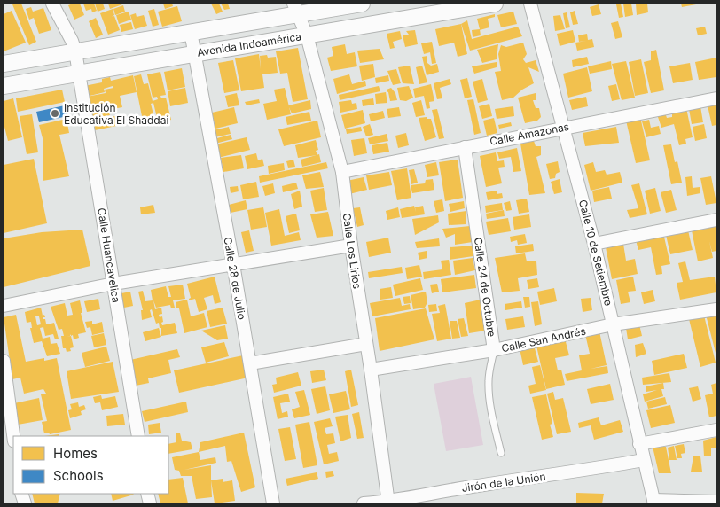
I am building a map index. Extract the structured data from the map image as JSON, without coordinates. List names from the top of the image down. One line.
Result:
{"streets":{"street":["Avenida Indoamérica","Calle Amazonas","Calle Los Lirios","Calle 10 de Setiembre","Calle Huancavelica","Calle 28 de Julio","Calle 24 de Octubre","Calle San Andrés","Jirón de la Unión"]},"crossings":[["Avenida Indoamérica","Calle Los Lirios"],["Avenida Indoamérica","Calle Huancavelica"],["Avenida Indoamérica","Calle 28 de Julio"],["Calle Amazonas","Calle Los Lirios"],["Calle Amazonas","Calle 10 de Setiembre"],["Calle Amazonas","Calle 24 de Octubre"],["Calle Los Lirios","Calle San Andrés"],["Calle Los Lirios","Jirón de la Unión"],["Calle 10 de Setiembre","Calle San Andrés"],["Calle 10 de Setiembre","Jirón de la Unión"],["Calle 24 de Octubre","Calle San Andrés"]],"places":["Institución Educativa El Shaddai"],"legend":["Homes","Schools"]}
